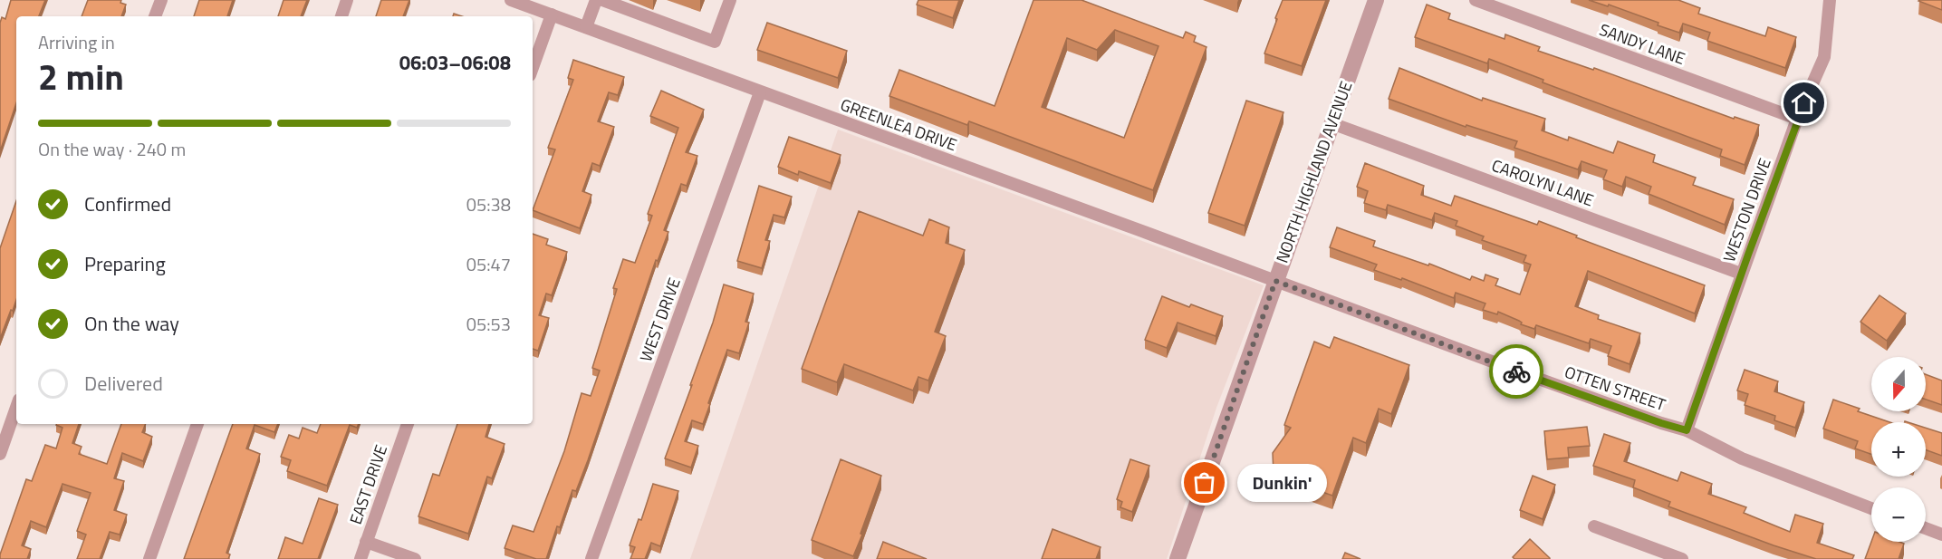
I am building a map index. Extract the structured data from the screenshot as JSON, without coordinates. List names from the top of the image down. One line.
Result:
{"streets":{"street":["SANDY LANE","GREENLEA DRIVE","NORTH HIGHLAND AVENUE","CAROLYN LANE","WESTON DRIVE","WEST DRIVE","OTTEN STREET","EAST DRIVE"]},"crossings":[["SANDY LANE","WESTON DRIVE"],["GREENLEA DRIVE","NORTH HIGHLAND AVENUE"],["GREENLEA DRIVE","WEST DRIVE"],["GREENLEA DRIVE","OTTEN STREET"],["NORTH HIGHLAND AVENUE","CAROLYN LANE"],["NORTH HIGHLAND AVENUE","OTTEN STREET"],["CAROLYN LANE","WESTON DRIVE"],["WESTON DRIVE","OTTEN STREET"]],"places":["Dunkin'"],"north":"bottom","page":{"heading":["2 min","Arriving in","06:03–06:08"],"bar":"On the way · 240 m","list":[["Confirmed","05:38"],["Preparing","05:47"],["On the way","05:53"],"Delivered"],"map_buttons":["+","−"],"bubble":"Dunkin'"}}
